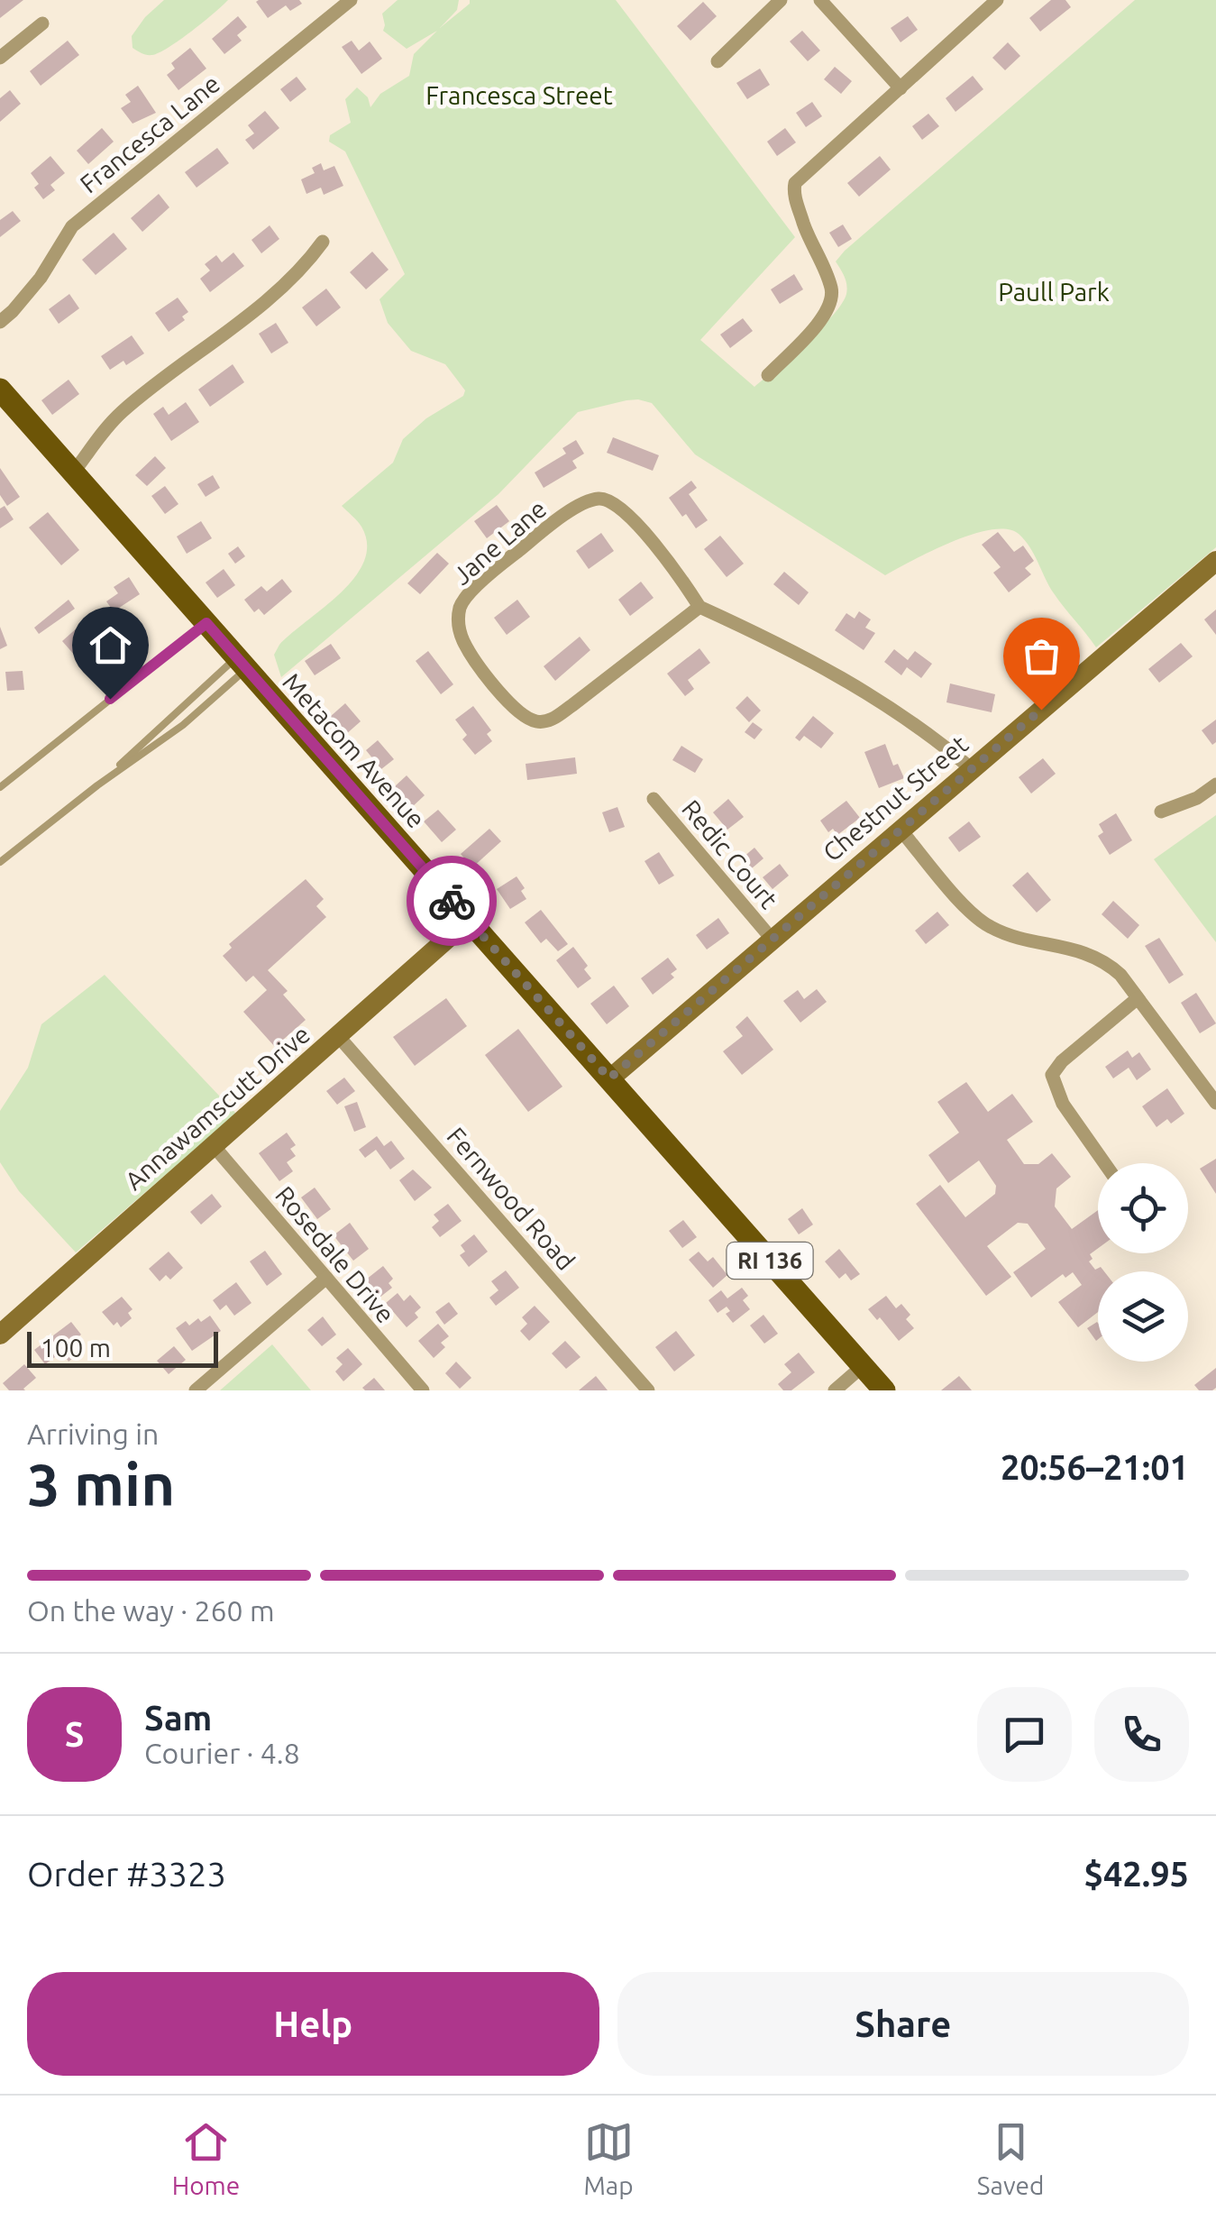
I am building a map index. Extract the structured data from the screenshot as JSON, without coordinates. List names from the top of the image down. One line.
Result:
{"streets":{"main road":["Metacom Avenue","RI 136"],"street":["Francesca Lane","Jane Lane","Chestnut Street","Redic Court","Annawamscutt Drive","Fernwood Road","Rosedale Drive"]},"crossings":[["Metacom Avenue","Chestnut Street"],["Metacom Avenue","Annawamscutt Drive"],["Chestnut Street","Redic Court"],["Annawamscutt Drive","Fernwood Road"],["Annawamscutt Drive","Rosedale Drive"]],"parks":["Francesca Street","Paull Park"],"scale_bar":"100 m","page":{"scale":"100 m","heading":["3 min","Arriving in","20:56–21:01"],"panel":["Sam","Courier · 4.8","Order #3323","$42.95"],"bar":"On the way · 260 m","round":"S","buttons":["Help","Share"],"tabs":["Home","Map","Saved"]}}
